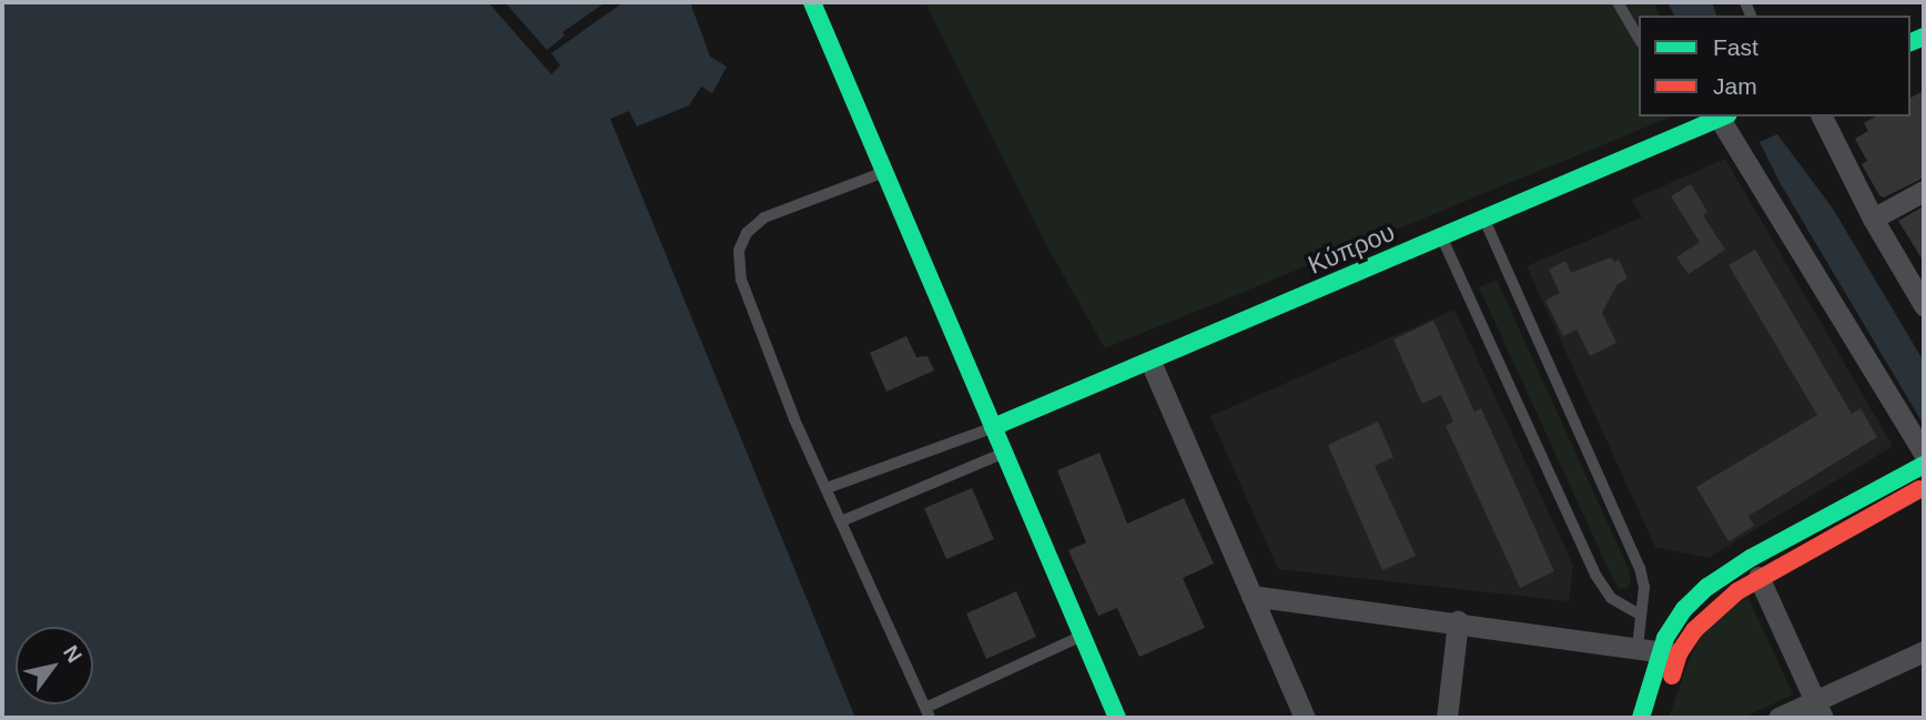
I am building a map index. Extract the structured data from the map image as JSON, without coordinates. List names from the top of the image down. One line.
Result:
{"streets":{"street":["Κύπρου"]},"legend":["Fast","Jam"],"north":"top right"}
